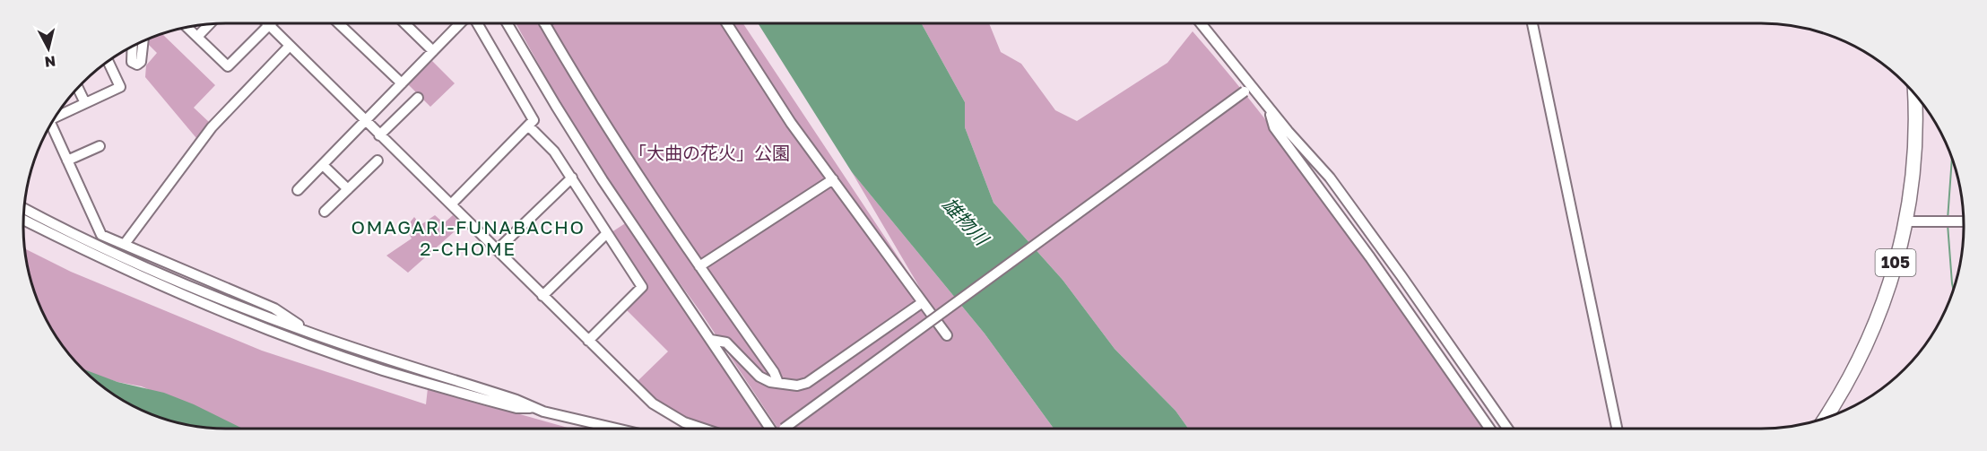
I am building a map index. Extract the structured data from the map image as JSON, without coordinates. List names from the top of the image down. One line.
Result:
{"streets":{"highway":["105"]},"districts":["OMAGARI-FUNABACHO 2-CHOME"],"water":["雄物川"],"parks":["「大曲の花火」公園"],"north":"bottom"}
